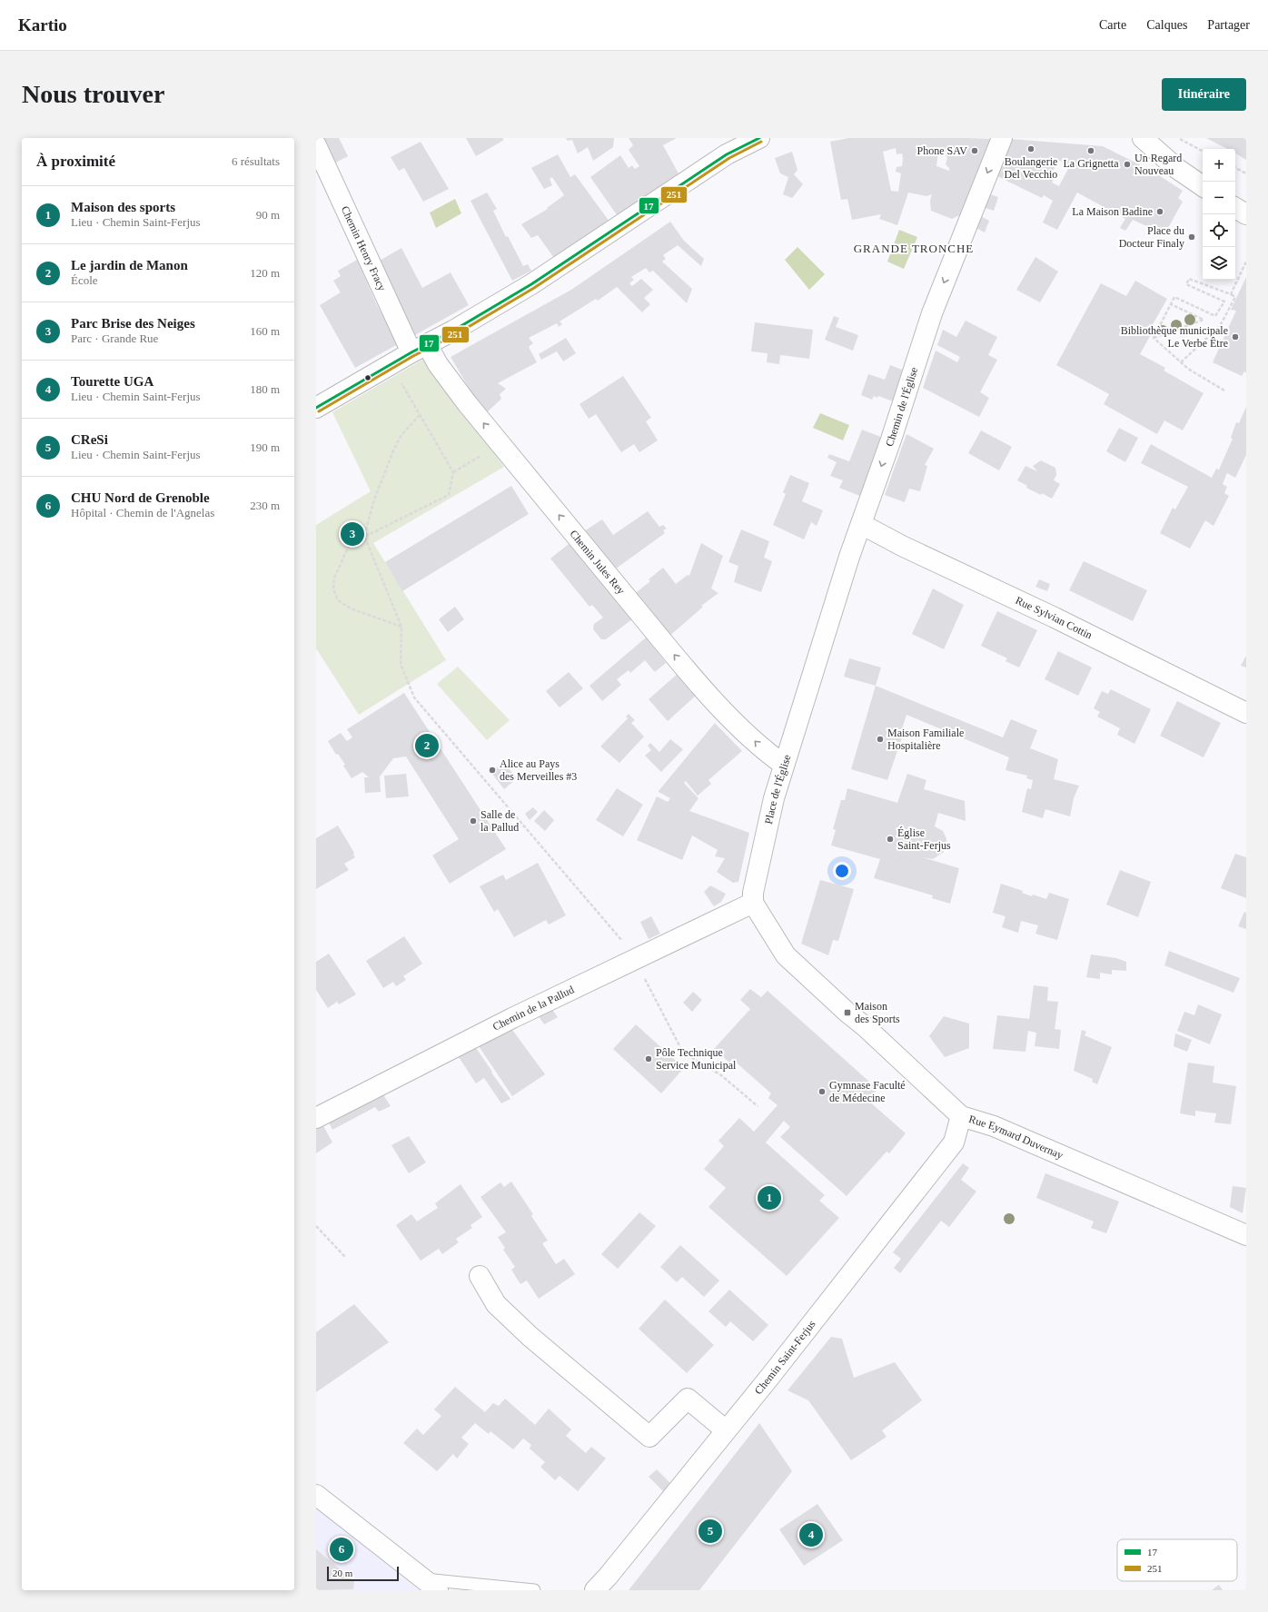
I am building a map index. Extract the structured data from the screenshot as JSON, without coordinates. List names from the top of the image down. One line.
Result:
{"streets":{"street":["Chemin Henry Fracy","Chemin de l'Église","Chemin Jules Rey","Rue Sylvian Cottin","Place de l'Église","Chemin de la Pallud","Rue Eymard Duvernay","Chemin Saint-Ferjus"]},"crossings":[["Chemin Henry Fracy","Chemin Jules Rey"],["Chemin de l'Église","Rue Sylvian Cottin"],["Chemin de l'Église","Place de l'Église"],["Chemin Jules Rey","Place de l'Église"],["Place de l'Église","Chemin de la Pallud"],["Place de l'Église","Rue Eymard Duvernay"],["Chemin de la Pallud","Rue Eymard Duvernay"],["Rue Eymard Duvernay","Chemin Saint-Ferjus"]],"one_way":["Chemin de l'Église","Chemin Jules Rey"],"districts":["GRANDE TRONCHE"],"places":{"other":["Boulangerie Del Vecchio","Phone SAV","La Grignetta","Un Regard Nouveau","La Maison Badine","Place du Docteur Finaly","Bibliothèque municipale Le Verbe Être","Maison Familiale Hospitalière","Alice au Pays des Merveilles #3","Salle de la Pallud","Église Saint-Ferjus","Pôle Technique Service Municipal","Gymnase Faculté de Médecine"],"transit":["Maison des Sports"]},"lines":["transit line 17","transit line 251"],"legend":["17","251"],"scale_bar":"20 m","page":{"header":"Kartio","nav":["Carte","Calques","Partager"],"buttons":"Itinéraire","title":"Nous trouver","heading":["À proximité","6 résultats"],"map_buttons":["+","−"],"list":[{"mark":"1","name":"Maison des sports","note":"Lieu · Chemin Saint-Ferjus","value":"90 m"},{"mark":"2","name":"Le jardin de Manon","note":"École","value":"120 m"},{"mark":"3","name":"Parc Brise des Neiges","note":"Parc · Grande Rue","value":"160 m"},{"mark":"4","name":"Tourette UGA","note":"Lieu · Chemin Saint-Ferjus","value":"180 m"},{"mark":"5","name":"CReSi","note":"Lieu · Chemin Saint-Ferjus","value":"190 m"},{"mark":"6","name":"CHU Nord de Grenoble","note":"Hôpital · Chemin de l'Agnelas","value":"230 m"}],"pins":["3","2","1","5","4","6"],"scale":"20 m"}}
